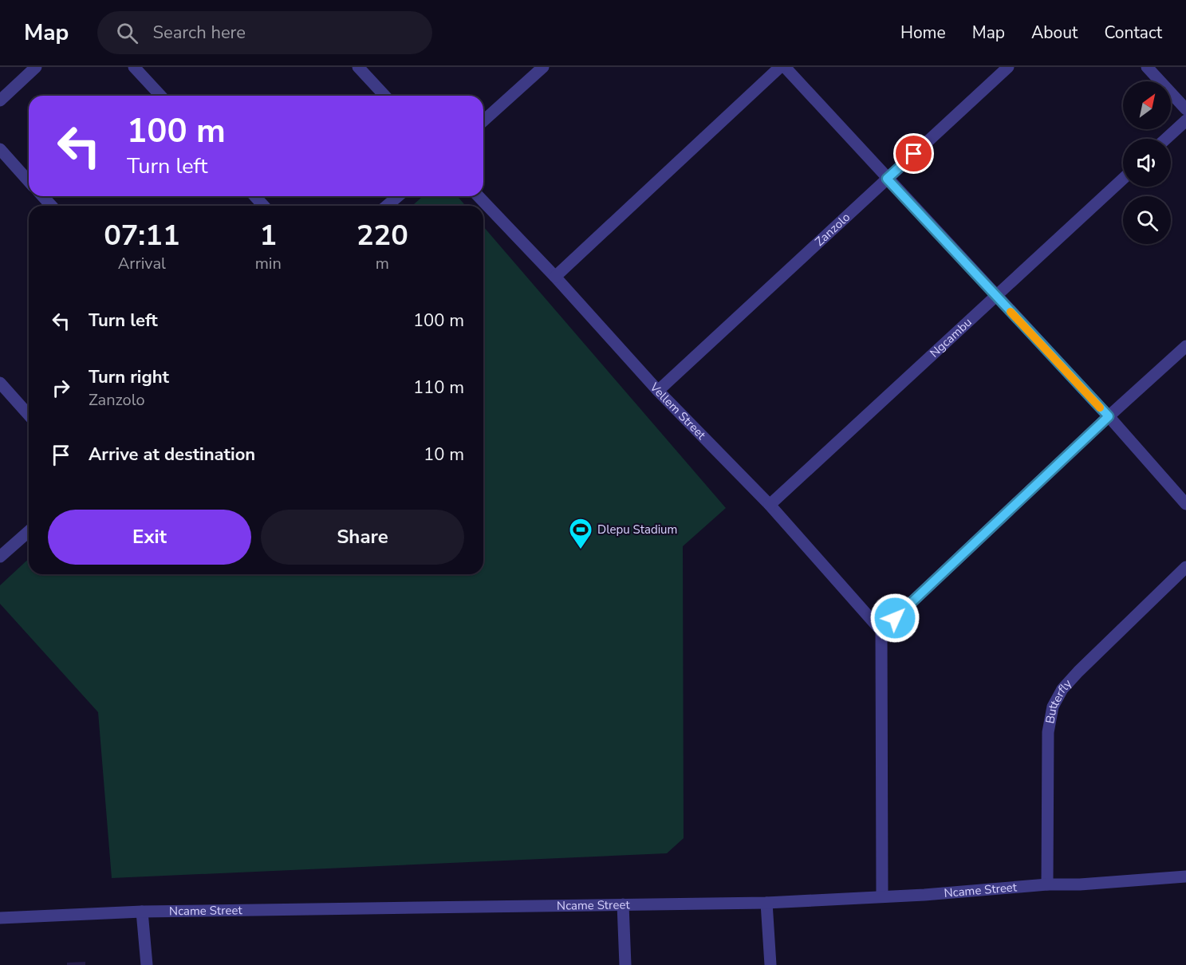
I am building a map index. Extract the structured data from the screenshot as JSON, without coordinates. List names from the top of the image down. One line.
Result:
{"streets":{"street":["Zanzolo","Ngcambu","Vellem Street","Butterfly","Ncame Street"]},"crossings":[["Zanzolo","Vellem Street"],["Ngcambu","Vellem Street"],["Butterfly","Ncame Street"]],"places":{"sports":["Dlepu Stadium"]},"north":"top right","page":{"header":"Map","search":"Search here","nav":["Home","Map","About","Contact"],"turn":["100 m","Turn left"],"eta":["07:11","Arrival","1","min","220","m"],"list":[{"name":"Turn left","value":"100 m"},{"name":"Turn right","note":"Zanzolo","value":"110 m"},{"name":"Arrive at destination","value":"10 m"}],"buttons":["Exit","Share"]}}
